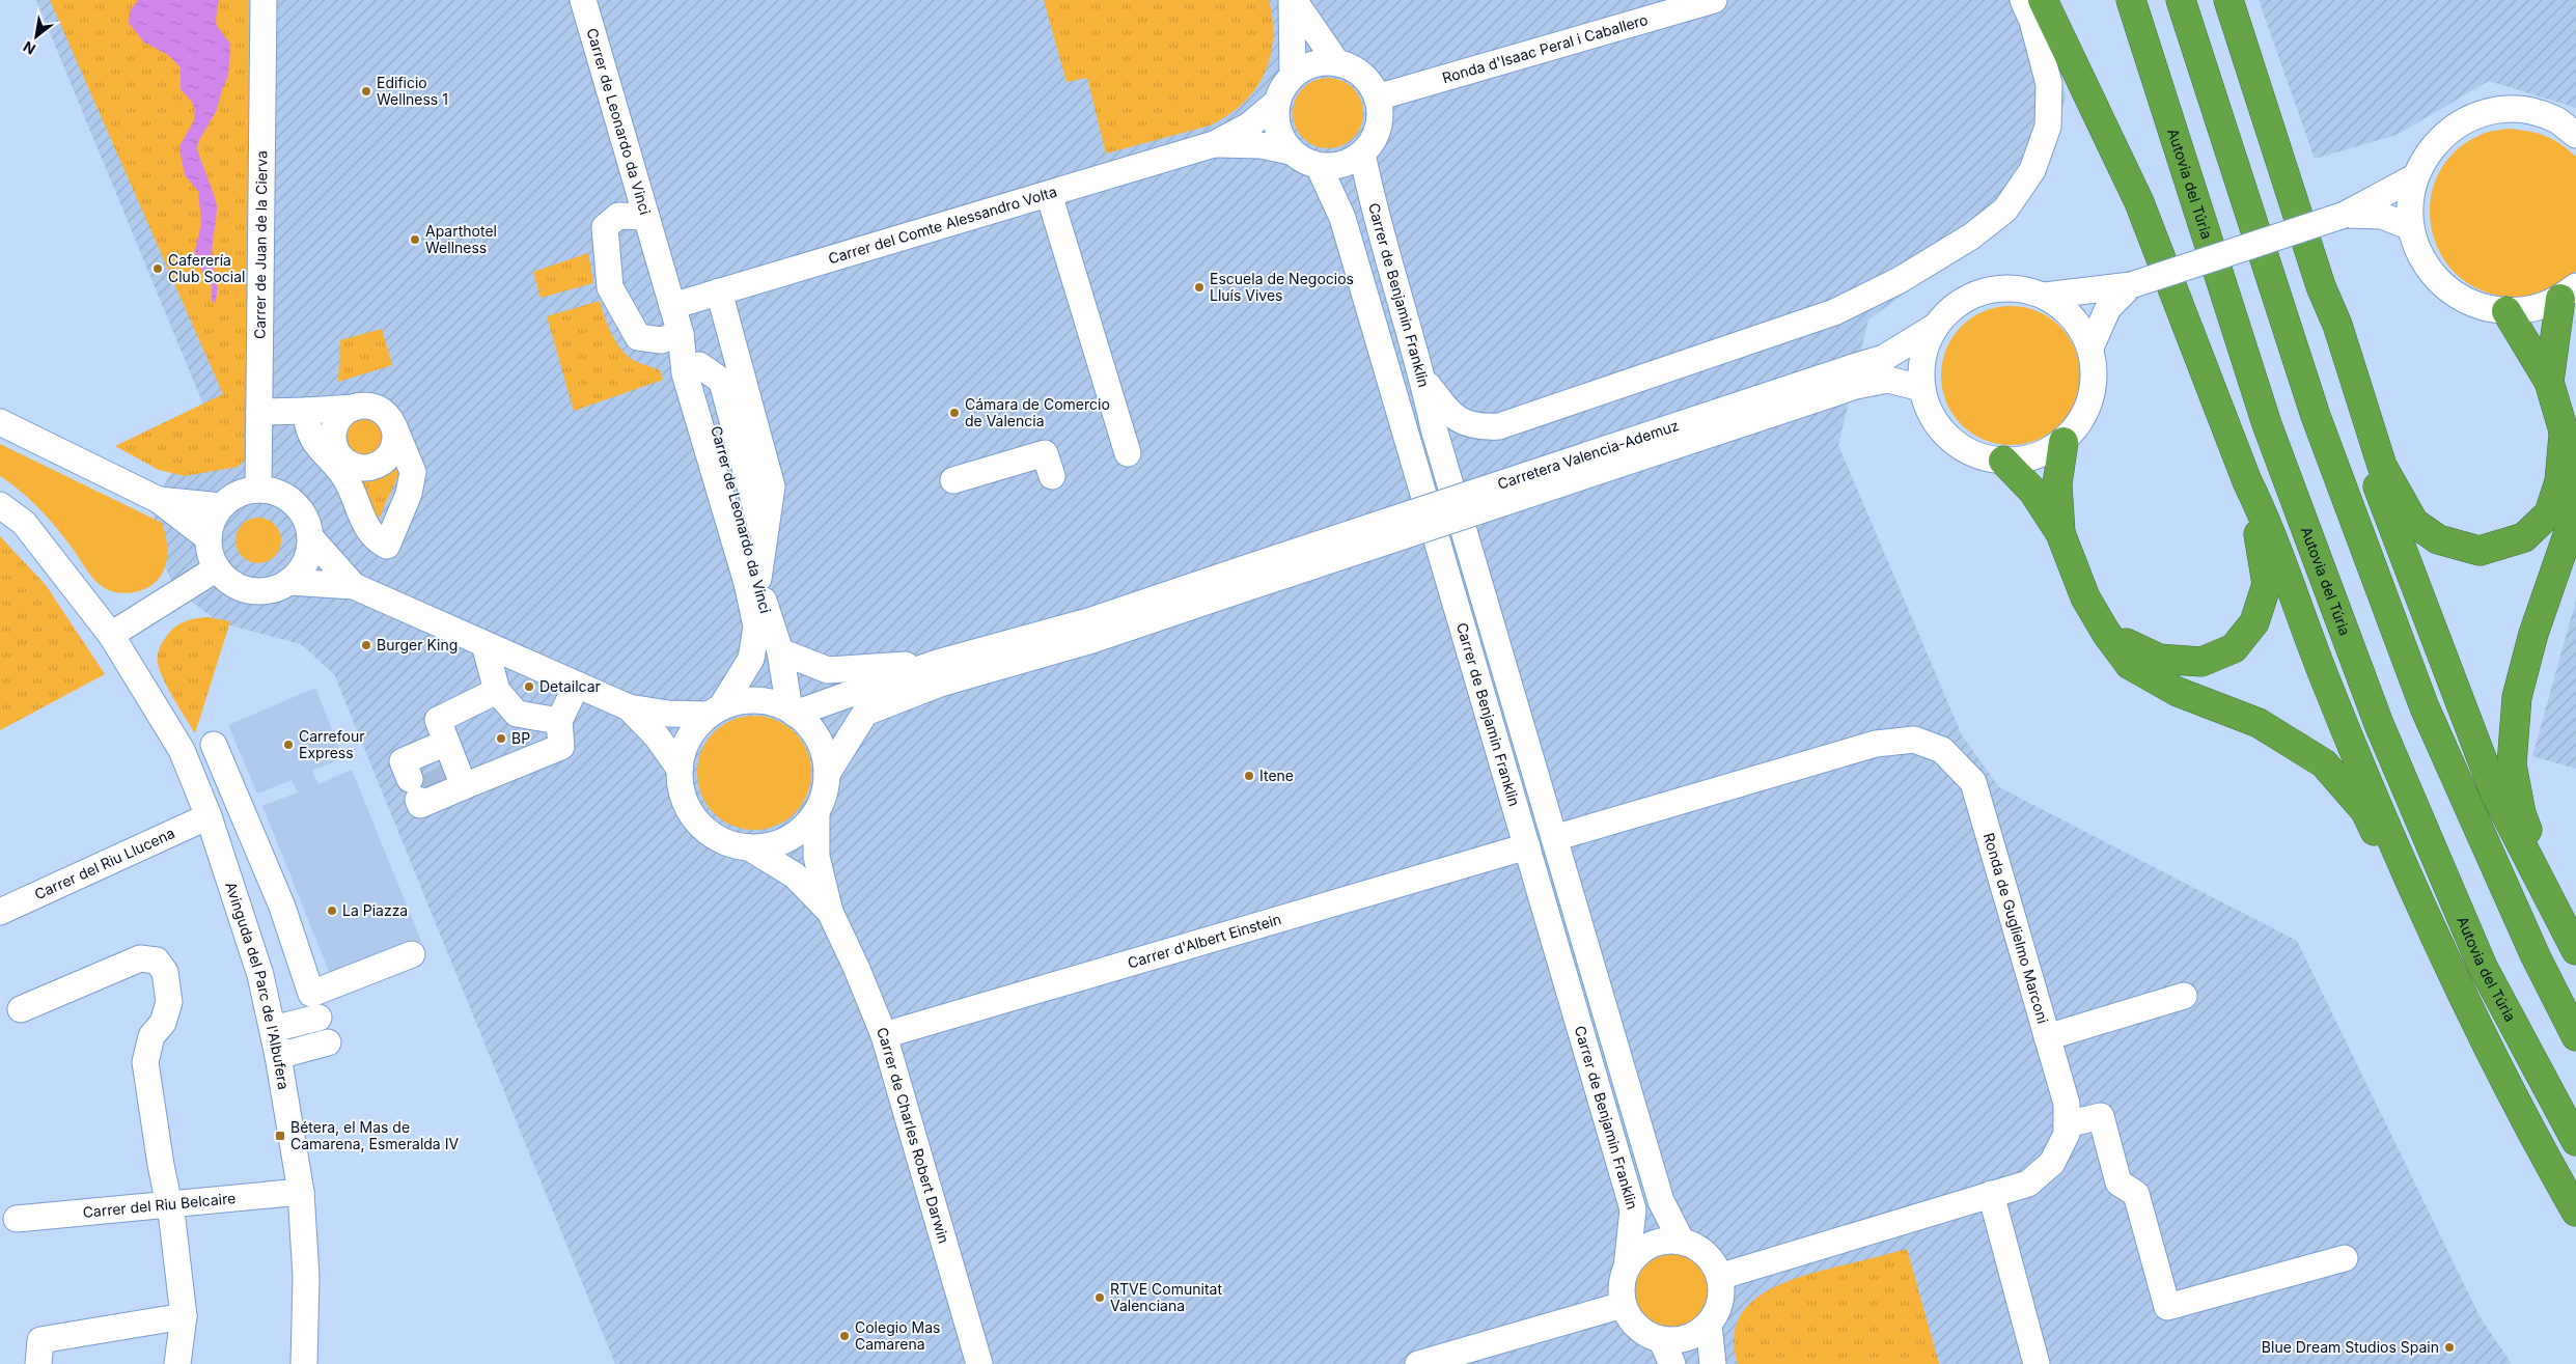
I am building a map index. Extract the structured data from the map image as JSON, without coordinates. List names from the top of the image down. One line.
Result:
{"streets":{"highway":["Autovia del Túria"],"street":["Ronda d'Isaac Peral i Caballero","Carrer de Leonardo da Vinci","Carrer del Comte Alessandro Volta","Carrer de Juan de la Cierva","Carrer de Benjamin Franklin","Carretera Valencia-Ademuz","Carrer del Riu Llucena","Ronda de Guglielmo Marconi","Carrer d'Albert Einstein","Avinguda del Parc de l'Albufera","Carrer de Charles Robert Darwin","Carrer del Riu Belcaire"]},"crossings":[["Ronda d'Isaac Peral i Caballero","Carrer del Comte Alessandro Volta"],["Ronda d'Isaac Peral i Caballero","Carrer de Benjamin Franklin"],["Carrer de Leonardo da Vinci","Carrer del Comte Alessandro Volta"],["Carrer de Leonardo da Vinci","Carrer de Charles Robert Darwin"],["Carrer del Comte Alessandro Volta","Carrer de Benjamin Franklin"],["Carrer de Benjamin Franklin","Ronda de Guglielmo Marconi"],["Carrer de Benjamin Franklin","Carrer d'Albert Einstein"],["Carrer del Riu Llucena","Avinguda del Parc de l'Albufera"],["Carrer d'Albert Einstein","Carrer de Charles Robert Darwin"],["Avinguda del Parc de l'Albufera","Carrer del Riu Belcaire"]],"places":{"other":["Edificio Wellness 1","Aparthotel Wellness","Caferería Club Social","Escuela de Negocios Lluís Vives","Cámara de Comercio de Valencia","Burger King","Detailcar","BP","Carrefour Express","Itene","La Piazza","RTVE Comunitat Valenciana","Colegio Mas Camarena","Blue Dream Studios Spain"],"transit":["Bétera, el Mas de Camarena, Esmeralda IV"]},"north":"bottom left"}
